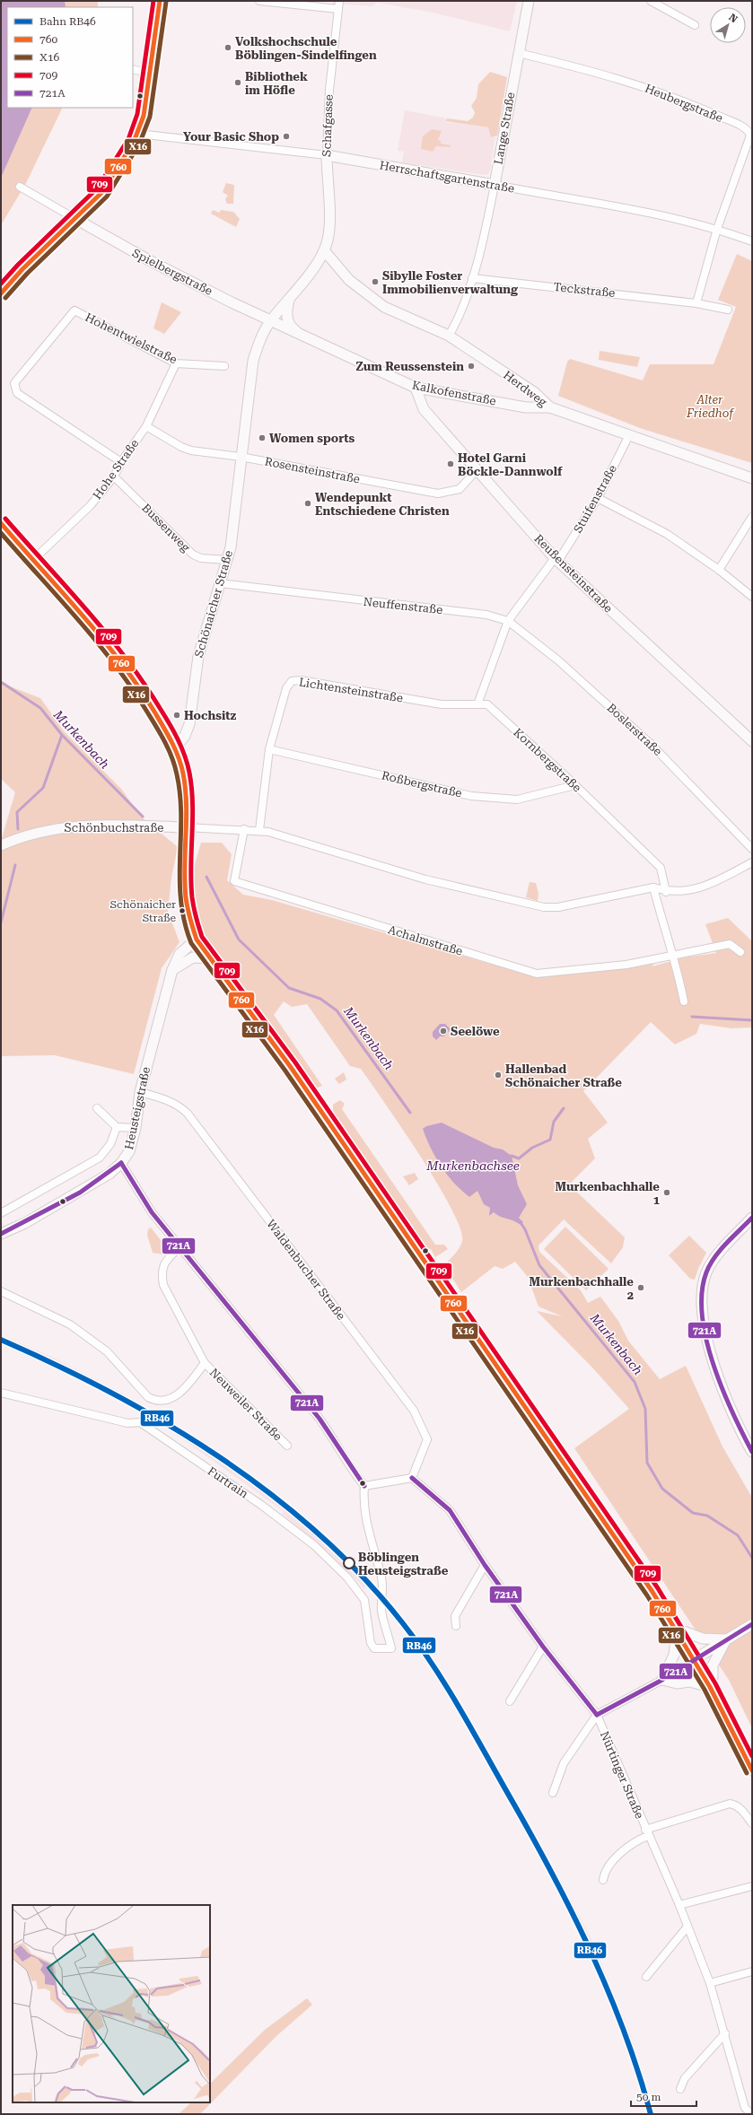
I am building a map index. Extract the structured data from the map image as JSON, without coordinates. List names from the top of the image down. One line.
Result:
{"streets":{"street":["Heubergstraße","Schafgasse","Lange Straße","Herrschaftsgartenstraße","Spielbergstraße","Teckstraße","Hohentwielstraße","Herdweg","Kalkofenstraße","Hohe Straße","Rosensteinstraße","Stuifenstraße","Bussenweg","Reußensteinstraße","Schönaicher Straße","Neuffenstraße","Lichtensteinstraße","Boslerstraße","Kornbergstraße","Roßbergstraße","Schönbuchstraße","Achalmstraße","Heusteigstraße","Waldenbucher Straße","Neuweiler Straße","Furtrain","Nürtinger Straße"]},"crossings":[["Heubergstraße","Lange Straße"],["Heubergstraße","Herrschaftsgartenstraße"],["Schafgasse","Herrschaftsgartenstraße"],["Schafgasse","Herdweg"],["Schafgasse","Schönaicher Straße"],["Lange Straße","Herrschaftsgartenstraße"],["Lange Straße","Teckstraße"],["Lange Straße","Herdweg"],["Spielbergstraße","Kalkofenstraße"],["Spielbergstraße","Schönaicher Straße"],["Hohentwielstraße","Hohe Straße"],["Herdweg","Kalkofenstraße"],["Herdweg","Stuifenstraße"],["Herdweg","Schönaicher Straße"],["Kalkofenstraße","Reußensteinstraße"],["Kalkofenstraße","Schönaicher Straße"],["Hohe Straße","Rosensteinstraße"],["Hohe Straße","Bussenweg"],["Rosensteinstraße","Reußensteinstraße"],["Rosensteinstraße","Schönaicher Straße"],["Stuifenstraße","Reußensteinstraße"],["Bussenweg","Schönaicher Straße"],["Schönaicher Straße","Neuffenstraße"],["Neuffenstraße","Boslerstraße"],["Lichtensteinstraße","Kornbergstraße"],["Lichtensteinstraße","Roßbergstraße"],["Kornbergstraße","Roßbergstraße"],["Heusteigstraße","Waldenbucher Straße"],["Heusteigstraße","Neuweiler Straße"],["Heusteigstraße","Furtrain"],["Waldenbucher Straße","Nürtinger Straße"]],"water":["Murkenbach","Murkenbachsee"],"parks":["Alter Friedhof"],"places":["Volkshochschule Böblingen-Sindelfingen","Bibliothek im Höfle","Your Basic Shop","Sibylle Foster Immobilienverwaltung","Zum Reussenstein","Women sports","Hotel Garni Böckle-Dannwolf","Wendepunkt Entschiedene Christen","Hochsitz","Schönaicher Straße","Seelöwe","Hallenbad Schönaicher Straße","Murkenbachhalle 1","Murkenbachhalle 2","Böblingen Heusteigstraße"],"lines":["transit line 760","transit line 709","transit line X16","transit line 721A","rail line RB46"],"legend":["Bahn RB46","760","X16","709","721A"],"scale_bar":"50 m","north":"top right"}
